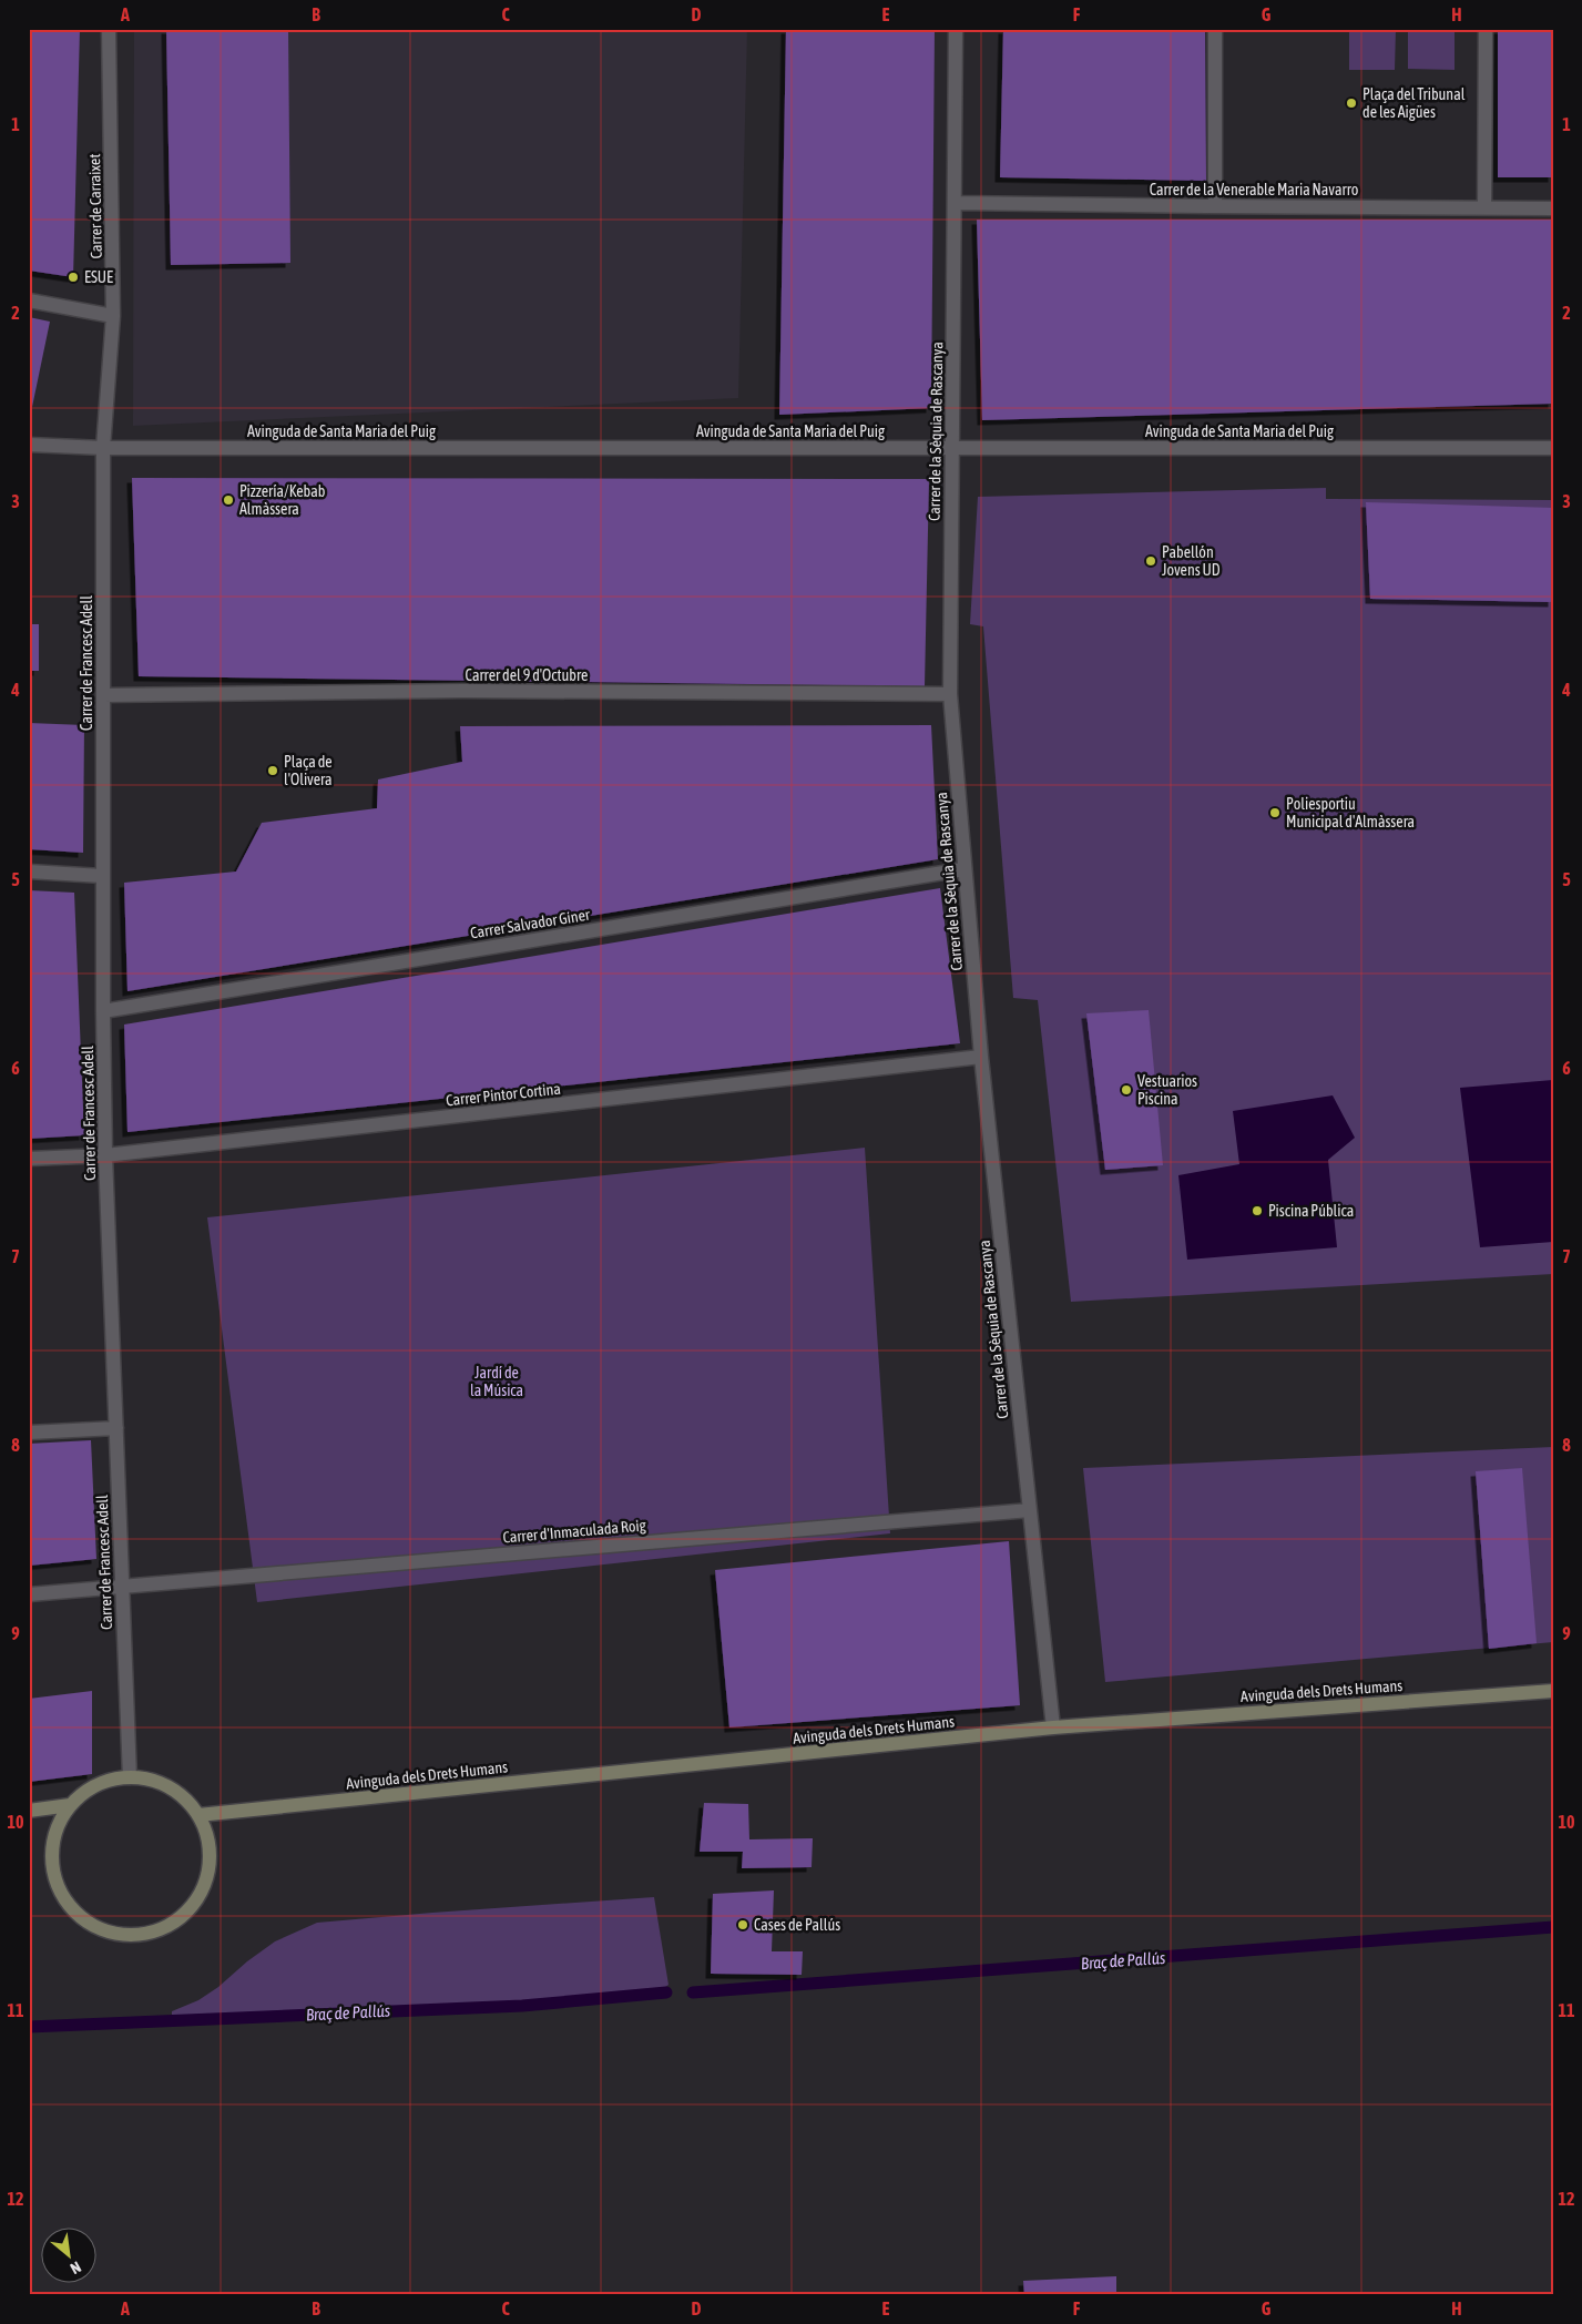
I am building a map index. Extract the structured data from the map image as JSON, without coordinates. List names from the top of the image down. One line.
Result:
{"streets":{"street":["Carrer de la Venerable Maria Navarro","Carrer de Carraixet","Avinguda de Santa Maria del Puig","Carrer de la Sèquia de Rascanya","Carrer de Francesc Adell","Carrer del 9 d'Octubre","Carrer Salvador Giner","Carrer Pintor Cortina","Carrer d'Inmaculada Roig","Avinguda dels Drets Humans"]},"crossings":[["Carrer de la Venerable Maria Navarro","Carrer de la Sèquia de Rascanya"],["Carrer de Carraixet","Avinguda de Santa Maria del Puig"],["Carrer de Carraixet","Carrer de Francesc Adell"],["Avinguda de Santa Maria del Puig","Carrer de la Sèquia de Rascanya"],["Avinguda de Santa Maria del Puig","Carrer de Francesc Adell"],["Carrer de la Sèquia de Rascanya","Carrer del 9 d'Octubre"],["Carrer de la Sèquia de Rascanya","Carrer Salvador Giner"],["Carrer de la Sèquia de Rascanya","Carrer Pintor Cortina"],["Carrer de la Sèquia de Rascanya","Carrer d'Inmaculada Roig"],["Carrer de la Sèquia de Rascanya","Avinguda dels Drets Humans"],["Carrer de Francesc Adell","Carrer del 9 d'Octubre"],["Carrer de Francesc Adell","Carrer Salvador Giner"],["Carrer de Francesc Adell","Carrer Pintor Cortina"],["Carrer de Francesc Adell","Carrer d'Inmaculada Roig"],["Carrer de Francesc Adell","Avinguda dels Drets Humans"]],"water":["Braç de Pallús"],"parks":["Jardí de la Música"],"places":["Plaça del Tribunal de les Aigües","ESUE","Pizzería/Kebab Almàssera","Pabellón Jovens UD","Plaça de l'Olivera","Poliesportiu Municipal d'Almàssera","Vestuarios Piscina","Piscina Pública","Cases de Pallús"],"north":"bottom right","grid":{"columns":["A","B","C","D","E","F","G","H"],"rows":["1","2","3","4","5","6","7","8","9","10","11","12"]}}
